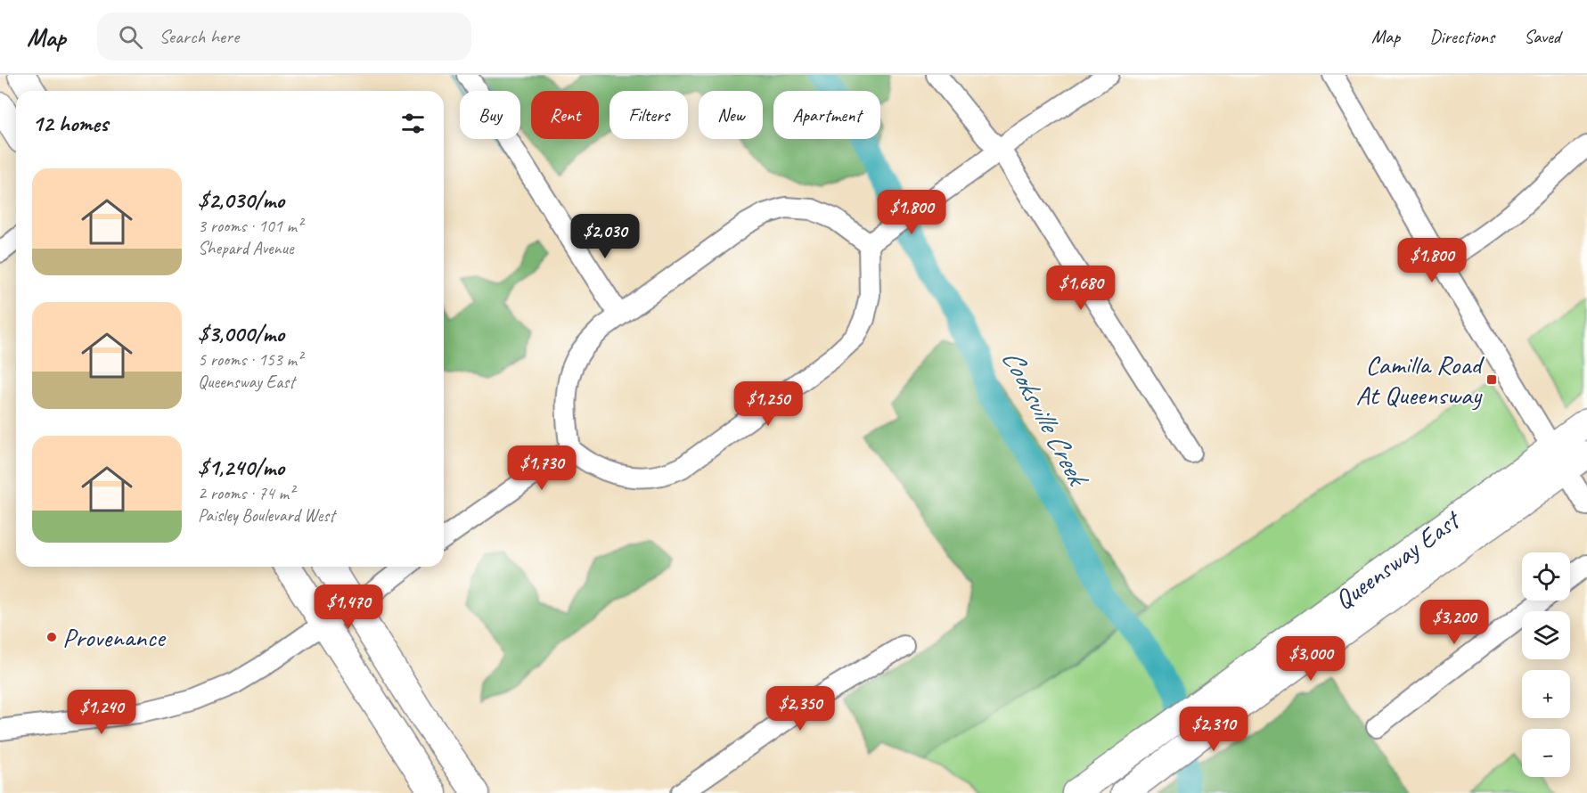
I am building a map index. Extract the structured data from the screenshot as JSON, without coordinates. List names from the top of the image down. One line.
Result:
{"streets":{"main road":["Queensway East"]},"water":["Cooksville Creek"],"places":{"transit":["Camilla Road At Queensway"],"other":["Provenance"]},"page":{"header":"Map","search":"Search here","nav":["Map","Directions","Saved"],"chip":["Buy","Rent","Filters","New","Apartment"],"heading":"12 homes","list":[{"name":"$2,030/mo","note":"3 rooms · 101 m² · Shepard Avenue"},{"name":"$3,000/mo","note":"5 rooms · 153 m² · Queensway East"},{"name":"$1,240/mo","note":"2 rooms · 74 m² · Paisley Boulevard West"}],"price":["$1,800","$2,030","$1,800","$1,680","$1,250","$1,730","$1,470","$3,200","$3,000","$2,350","$1,240","$2,310"],"map_buttons":["+","−"]}}
